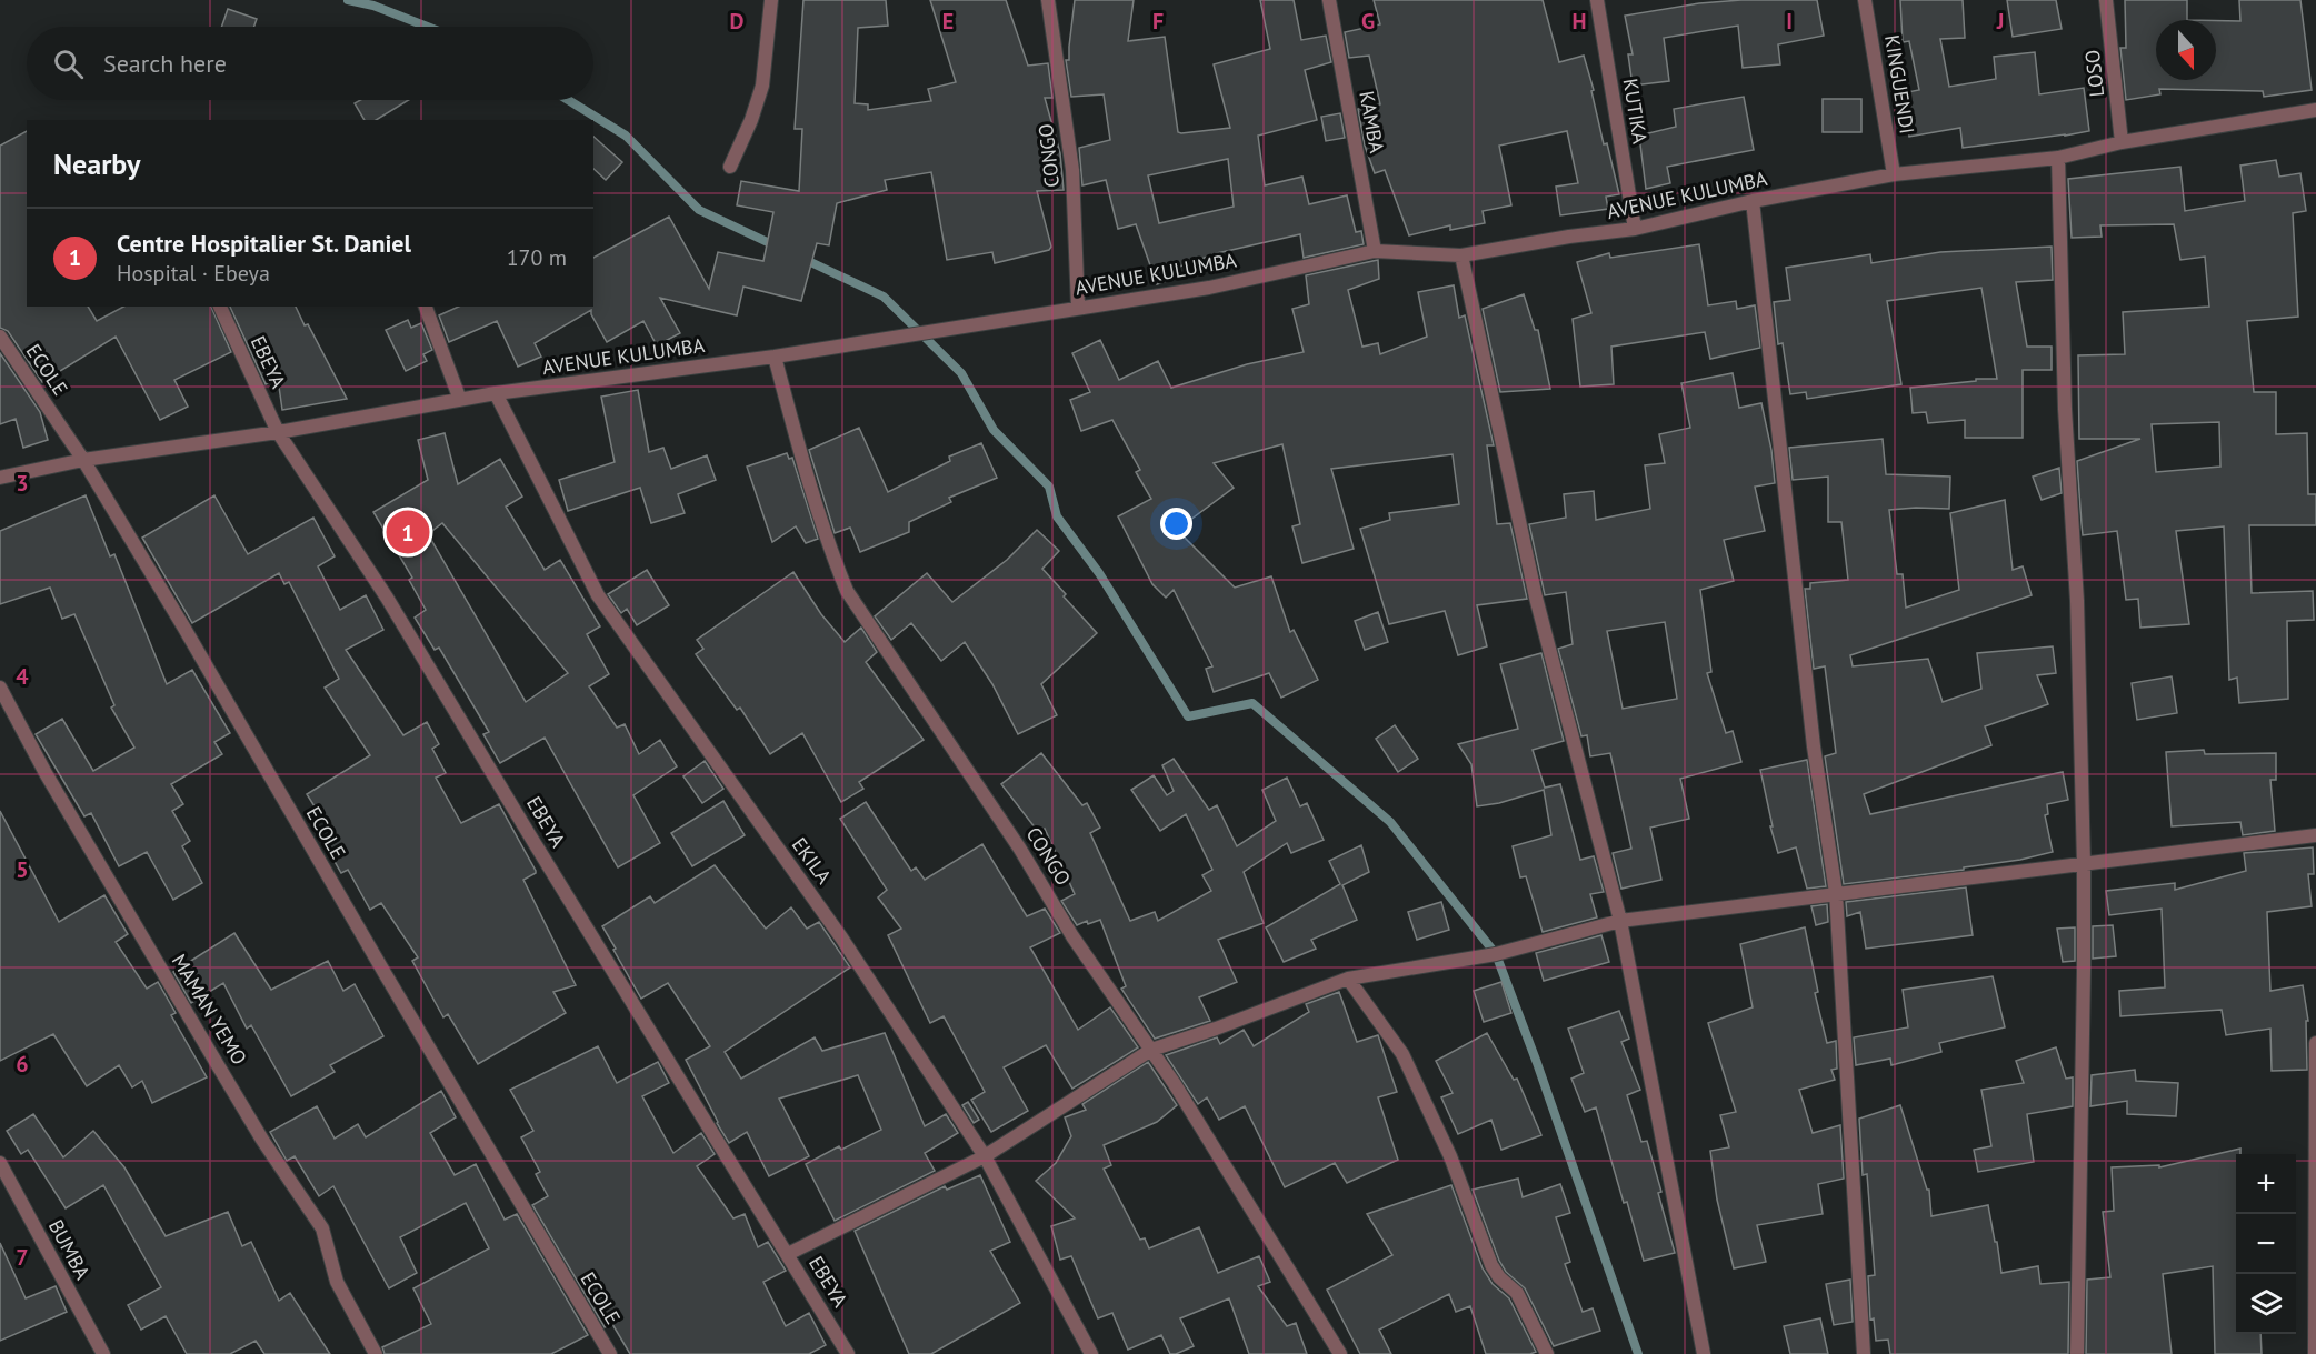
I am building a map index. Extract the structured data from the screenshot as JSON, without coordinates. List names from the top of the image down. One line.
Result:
{"streets":{"street":["LOSO","KINGUENDI","KUTIKA","KAMBA","CONGO","AVENUE KULUMBA","EBEYA","ECOLE","EKILA","MAMAN YEMO","BUMBA"]},"crossings":[["LOSO","AVENUE KULUMBA"],["KINGUENDI","AVENUE KULUMBA"],["KUTIKA","AVENUE KULUMBA"],["KAMBA","AVENUE KULUMBA"],["CONGO","AVENUE KULUMBA"],["AVENUE KULUMBA","EBEYA"],["AVENUE KULUMBA","ECOLE"],["AVENUE KULUMBA","EKILA"]],"north":"bottom","page":{"search":"Search here","heading":"Nearby","list":[{"mark":"1","name":"Centre Hospitalier St. Daniel","note":"Hospital · Ebeya","value":"170 m"}],"pins":"1","map_buttons":["+","−"]},"grid":{"columns":["D","E","F","G","H","I","J"],"rows":["3","4","5","6","7"]}}
